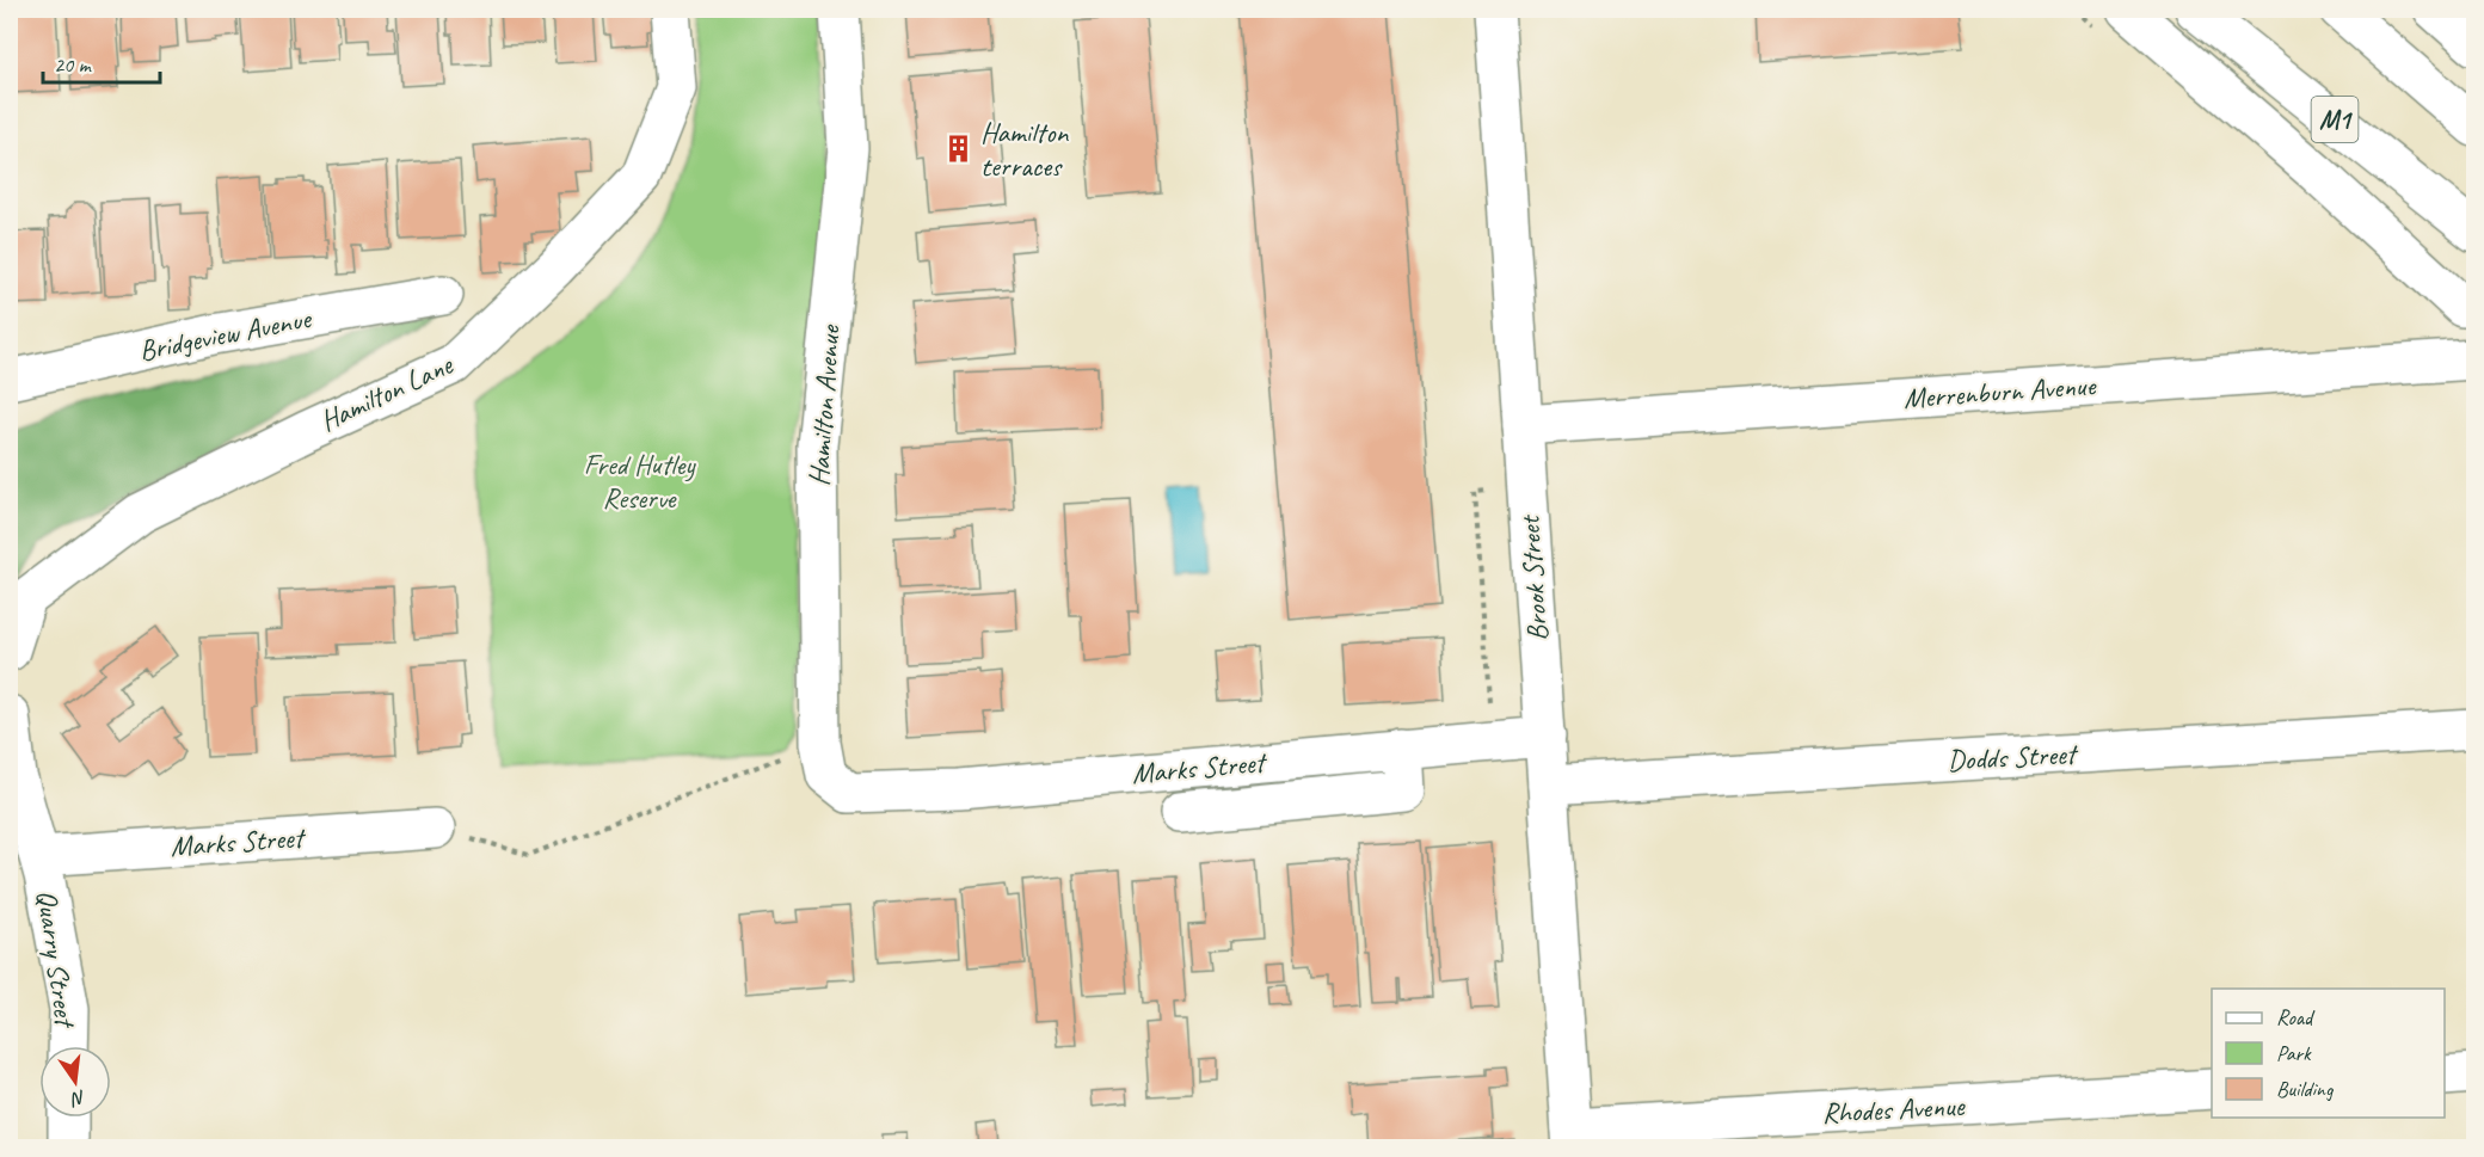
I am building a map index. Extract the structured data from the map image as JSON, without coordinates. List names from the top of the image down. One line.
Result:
{"streets":{"main road":["M1","Bridgeview Avenue","Merrenburn Avenue","Hamilton Lane","Hamilton Avenue","Brook Street","Dodds Street","Marks Street","Quarry Street","Rhodes Avenue"]},"crossings":[["Merrenburn Avenue","Brook Street"],["Hamilton Avenue","Marks Street"],["Brook Street","Dodds Street"],["Brook Street","Marks Street"],["Brook Street","Rhodes Avenue"],["Marks Street","Quarry Street"]],"parks":["Fred Hutley Reserve"],"places":{"building":["Hamilton terraces"]},"legend":["Road","Park","Building"],"scale_bar":"20 m","north":"bottom"}
